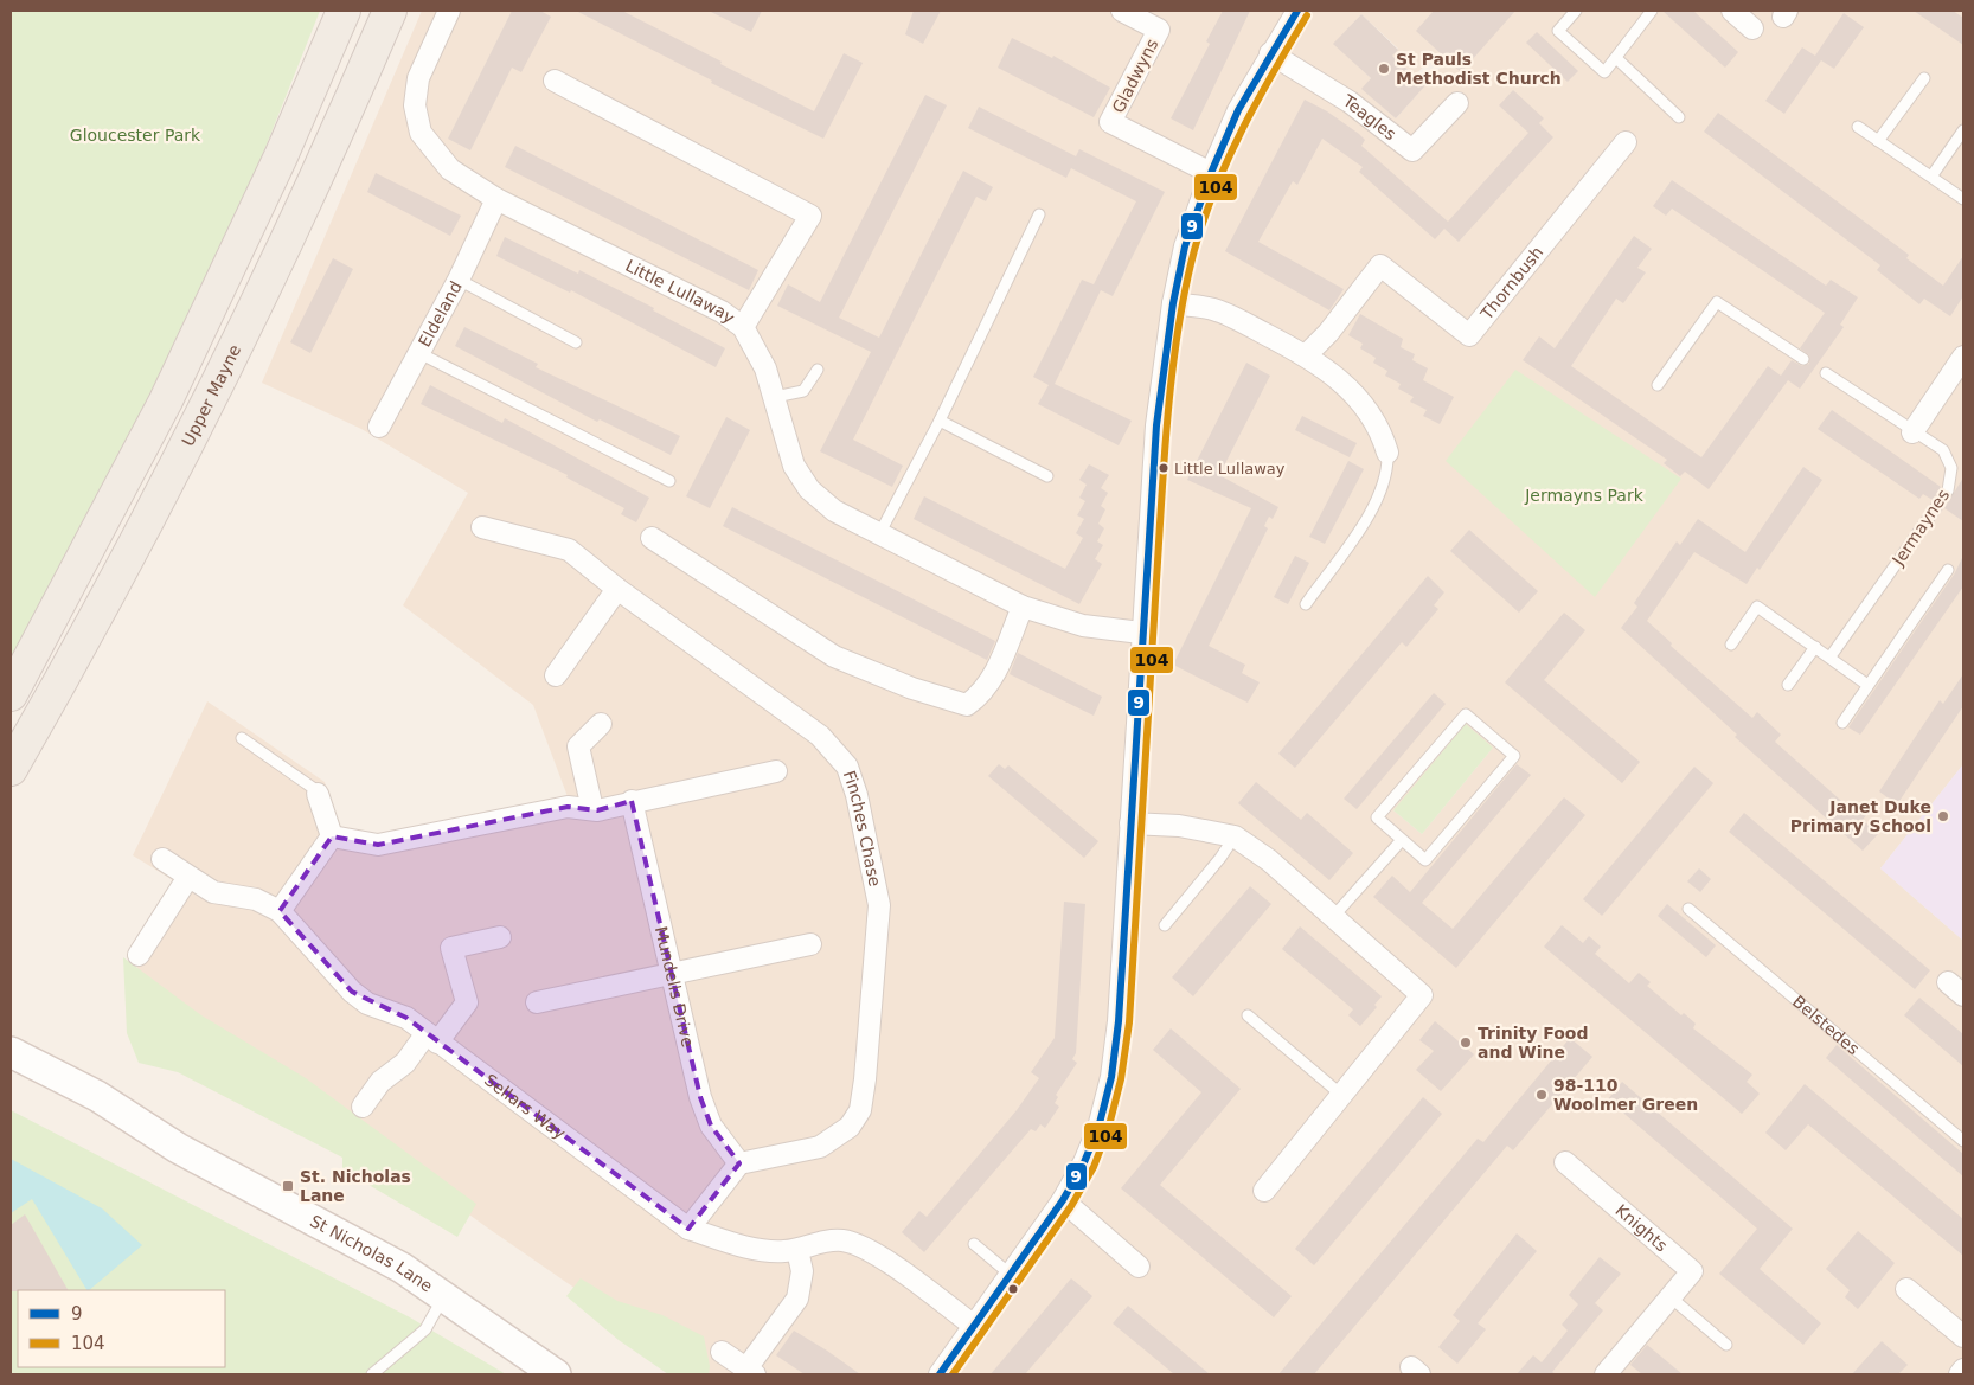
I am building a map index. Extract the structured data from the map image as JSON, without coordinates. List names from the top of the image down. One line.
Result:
{"streets":{"main road":["Upper Mayne","St Nicholas Lane"],"street":["Gladwyns","Teagles","Thornbush","Little Lullaway","Eldeland","Finches Chase","Mundells Drive","Sellars Way","Knights"],"lane":["Jermaynes","Belstedes"]},"crossings":[["Little Lullaway","Eldeland"],["Finches Chase","Mundells Drive"]],"parks":["Gloucester Park","Jermayns Park"],"places":{"other":["St Pauls Methodist Church","Little Lullaway","Janet Duke Primary School","Trinity Food and Wine","98-110 Woolmer Green"],"transit":["St. Nicholas Lane"]},"lines":["transit line 9","transit line 104"],"legend":["9","104"]}
